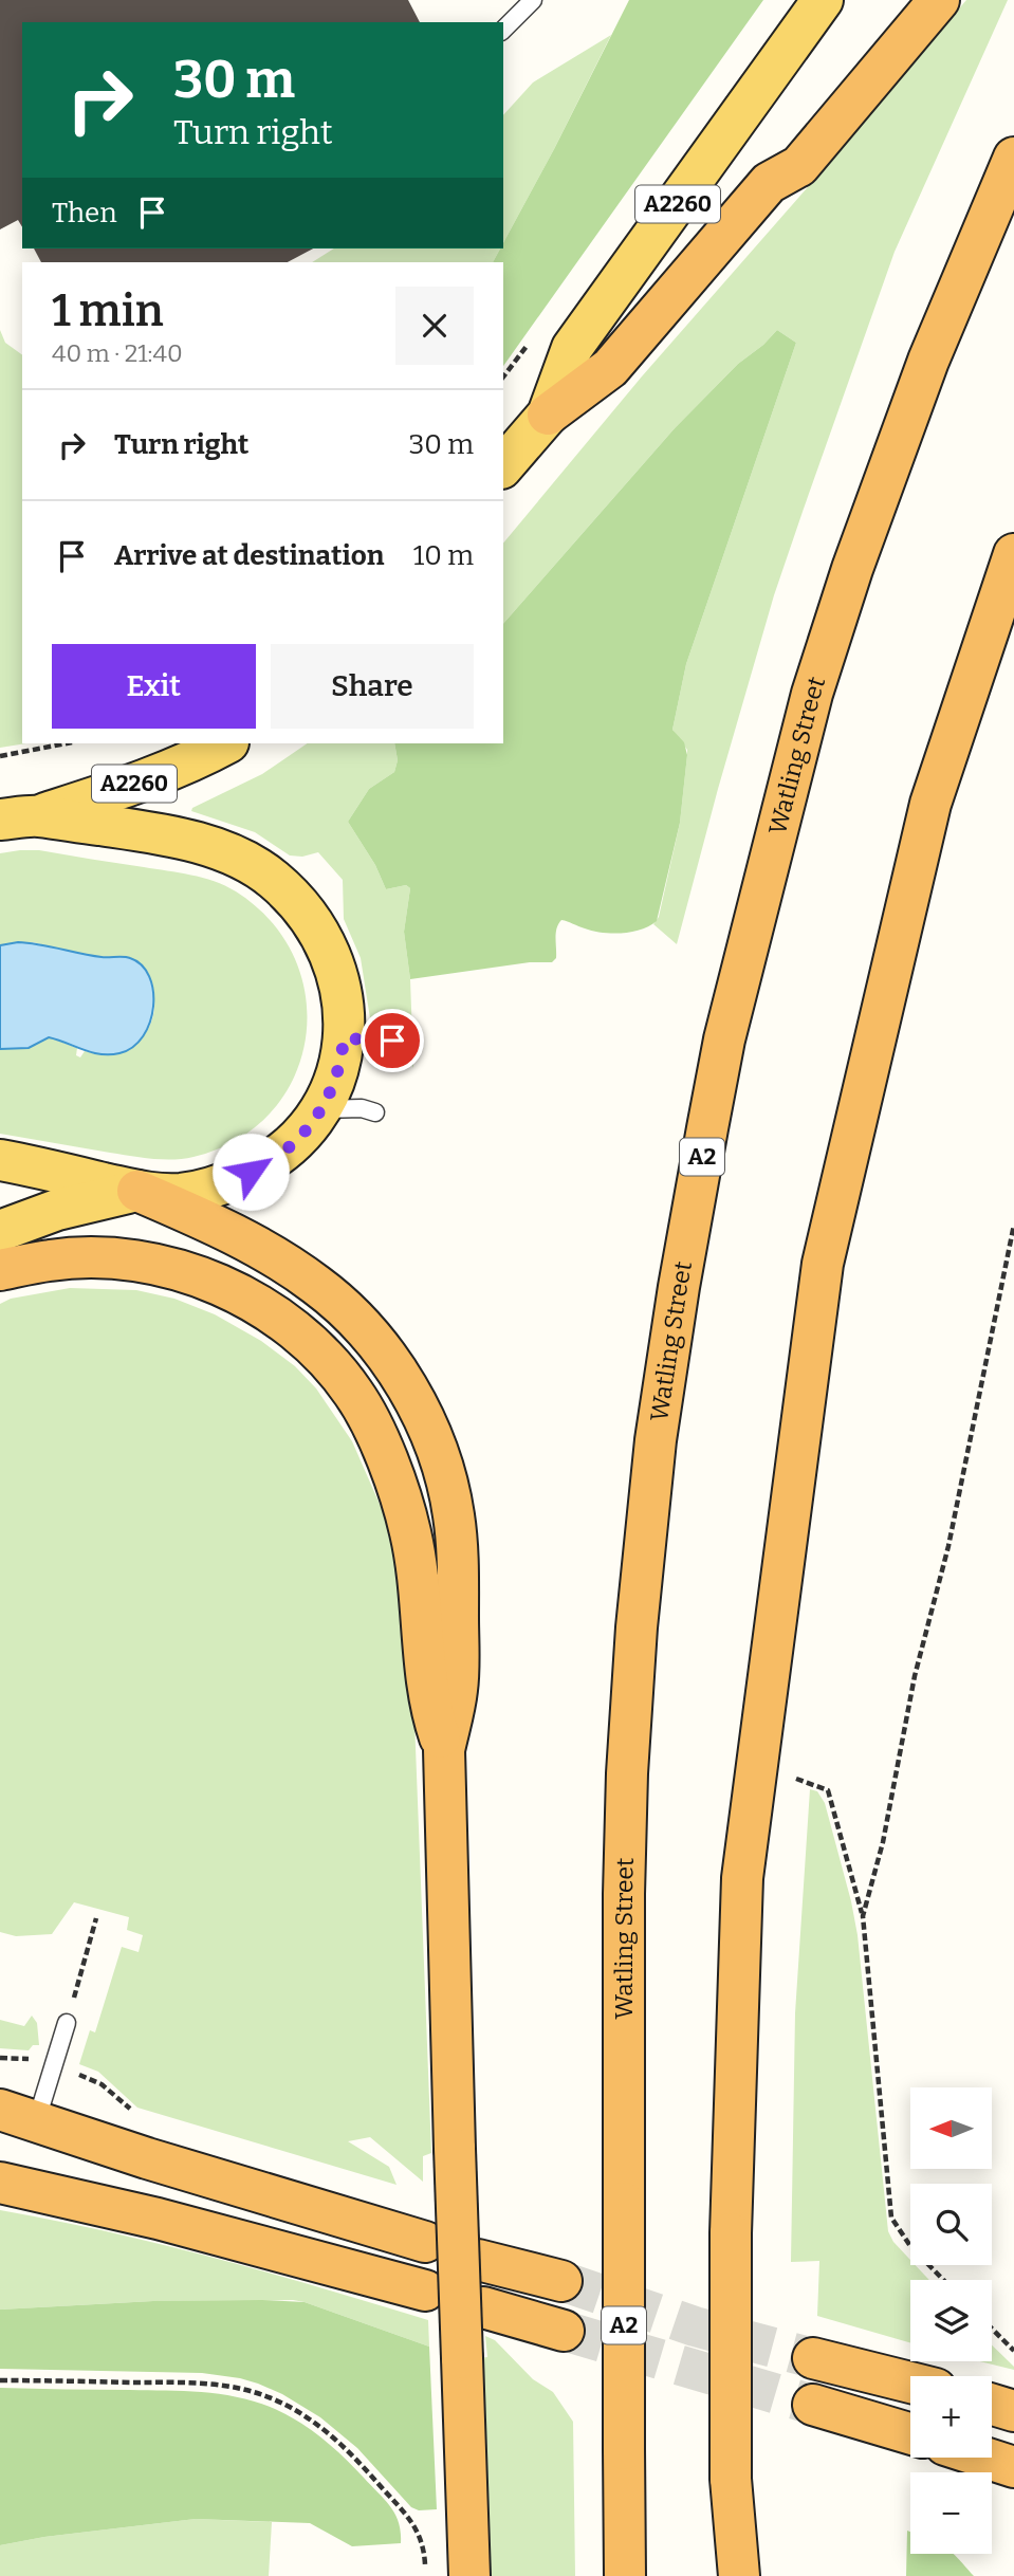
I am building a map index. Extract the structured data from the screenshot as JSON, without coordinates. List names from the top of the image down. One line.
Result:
{"streets":{"highway":["Watling Street","A2"],"main road":["A2260"]},"north":"left","page":{"turn":["30 m","Turn right"],"then":"Then","heading":["1 min","40 m · 21:40"],"list":[{"name":"Turn right","value":"30 m"},{"name":"Arrive at destination","value":"10 m"}],"buttons":["Exit","Share"],"map_buttons":["+","−"]}}
